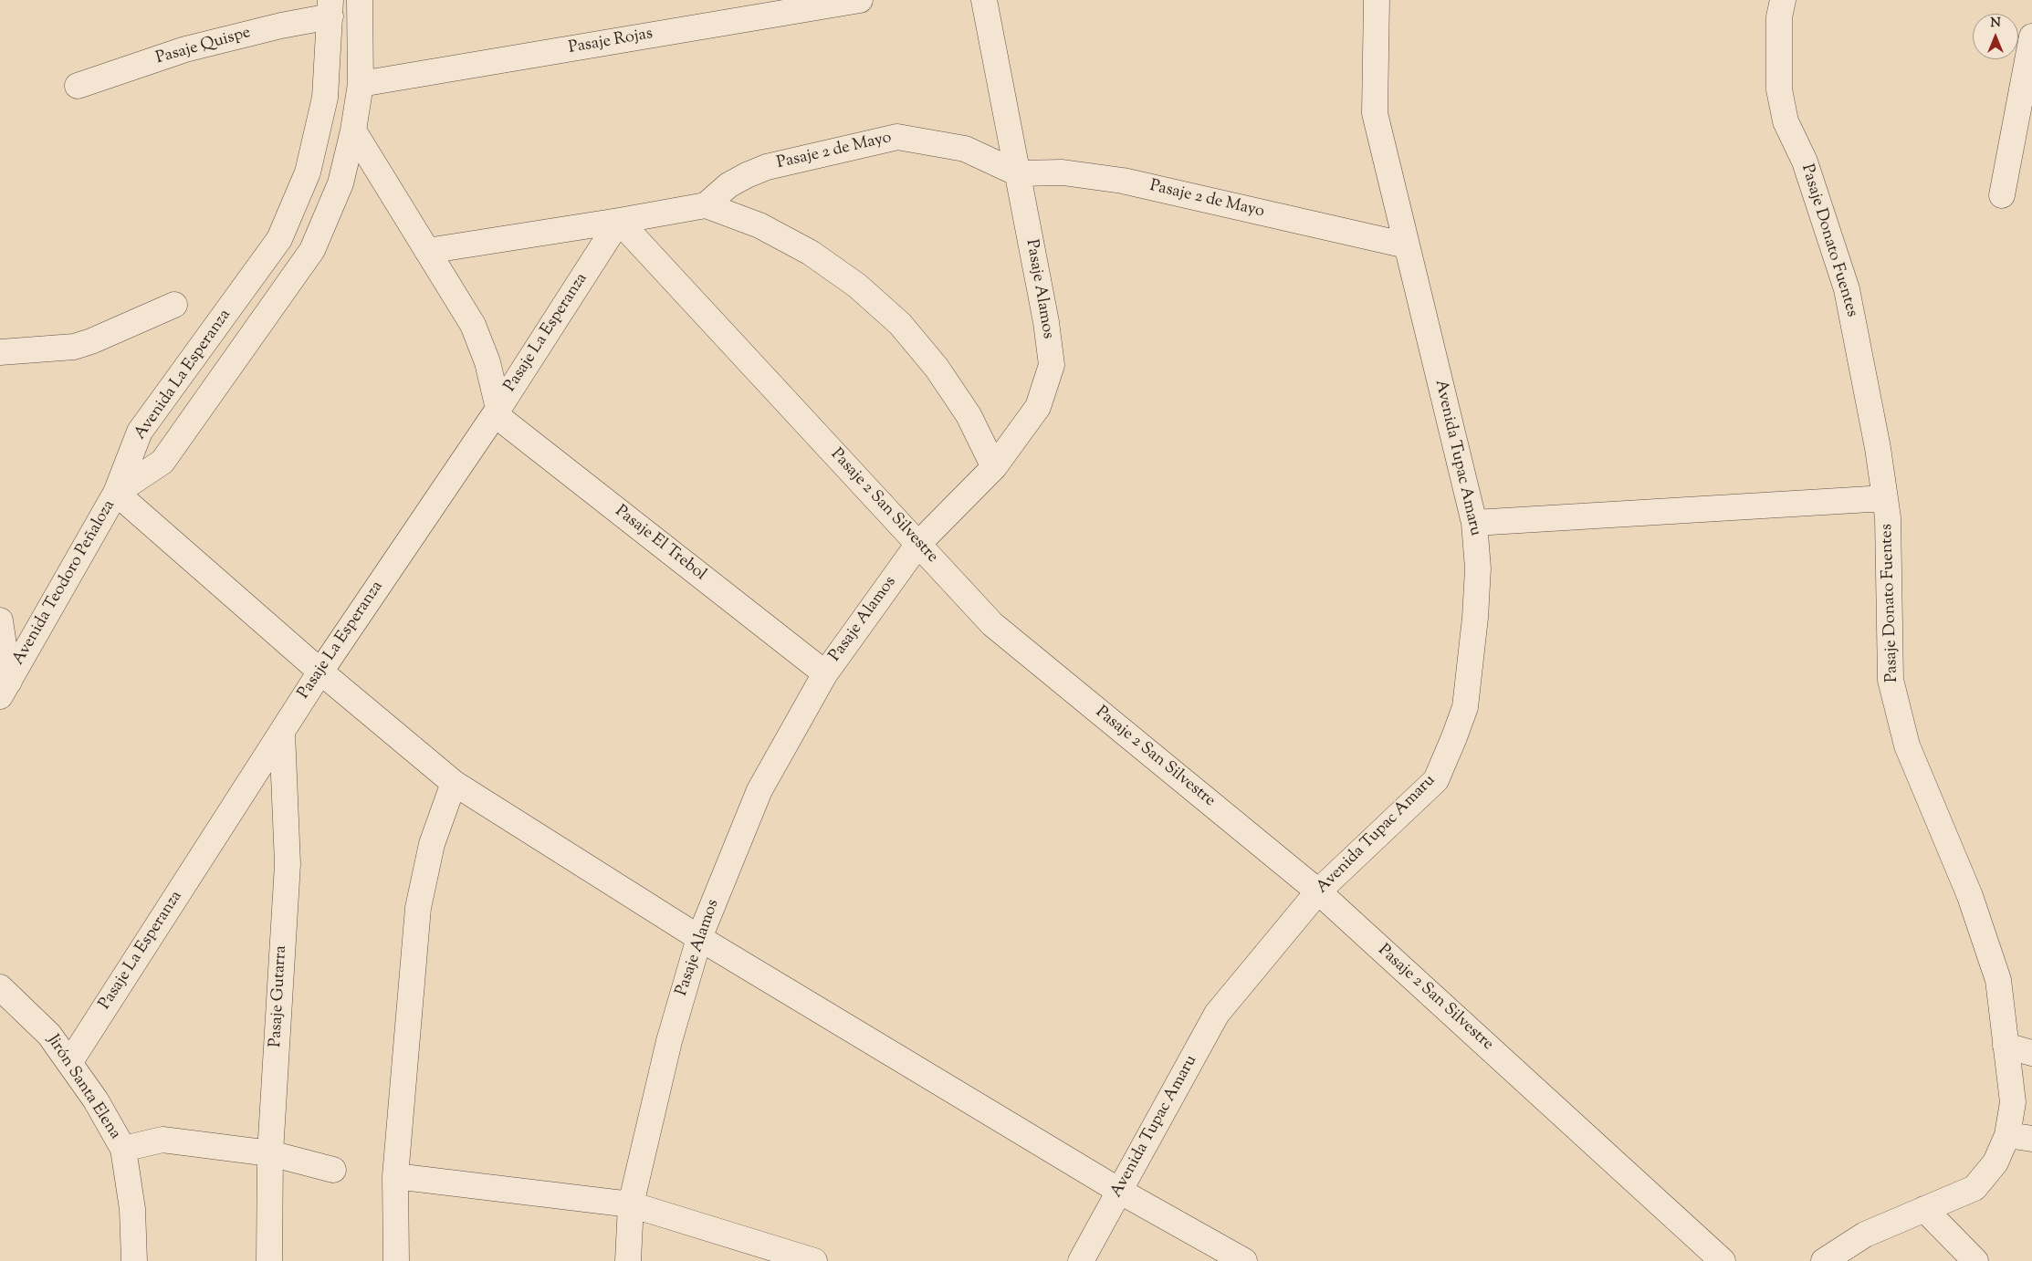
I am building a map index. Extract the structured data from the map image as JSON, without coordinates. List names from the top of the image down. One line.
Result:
{"streets":{"street":["Pasaje Rojas","Pasaje Quispe","Pasaje 2 de Mayo","Pasaje Donato Fuentes","Pasaje Alamos","Pasaje La Esperanza","Avenida La Esperanza","Avenida Tupac Amaru","Pasaje 2 San Silvestre","Pasaje El Trebol","Avenida Teodoro Peñaloza","Pasaje Gutarra","Jirón Santa Elena"]},"crossings":[["Pasaje Rojas","Avenida La Esperanza"],["Pasaje Quispe","Avenida La Esperanza"],["Pasaje 2 de Mayo","Pasaje Alamos"],["Pasaje 2 de Mayo","Avenida Tupac Amaru"],["Pasaje Alamos","Pasaje 2 San Silvestre"],["Pasaje Alamos","Pasaje El Trebol"],["Pasaje La Esperanza","Pasaje 2 San Silvestre"],["Pasaje La Esperanza","Pasaje El Trebol"],["Pasaje La Esperanza","Pasaje Gutarra"],["Pasaje La Esperanza","Jirón Santa Elena"],["Avenida La Esperanza","Avenida Teodoro Peñaloza"],["Avenida Tupac Amaru","Pasaje 2 San Silvestre"]],"north":"top"}
